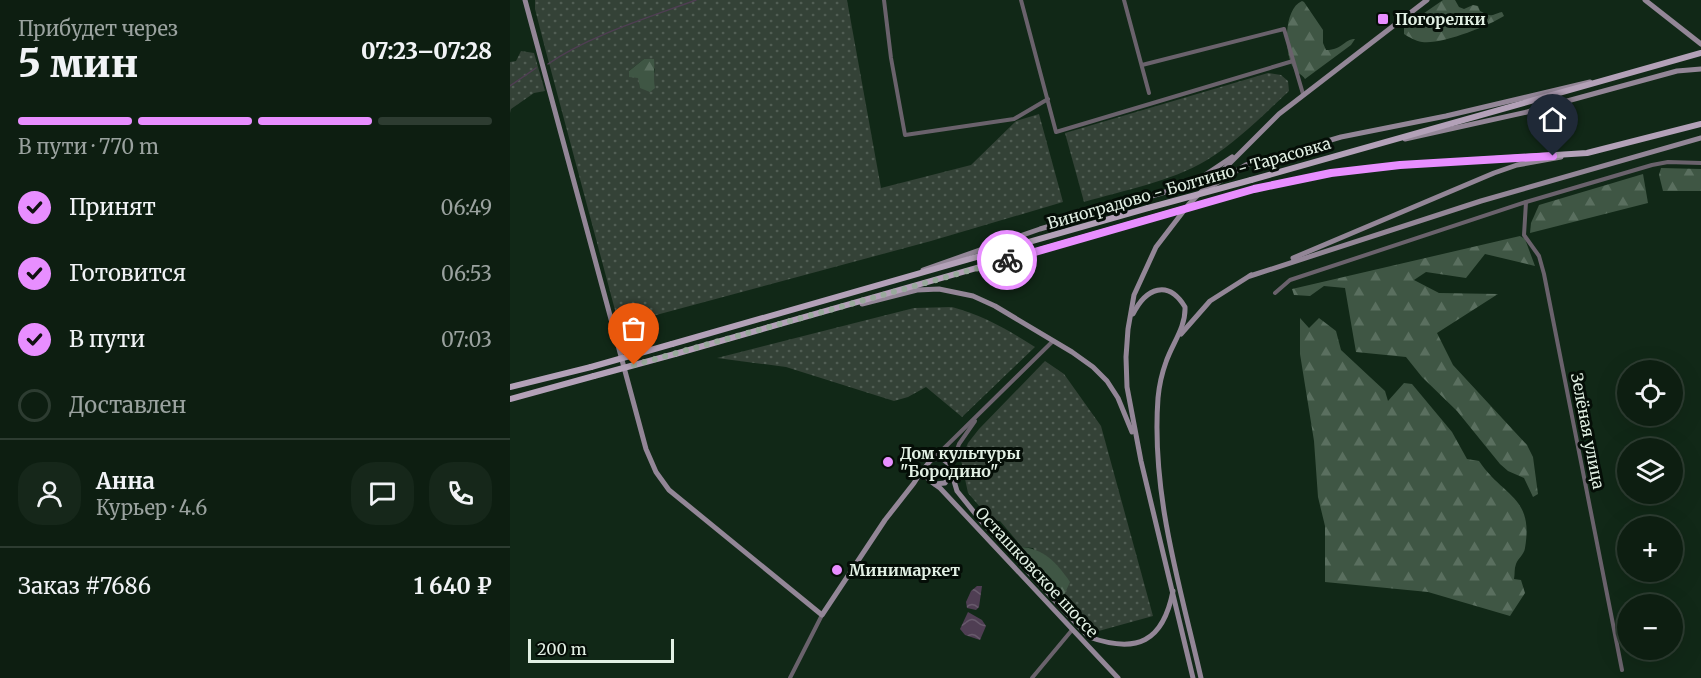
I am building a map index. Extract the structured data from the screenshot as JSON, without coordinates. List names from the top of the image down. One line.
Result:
{"streets":{"main road":["Виноградово - Болтино - Тарасовка","Осташковское шоссе"],"street":["Зелёная улица"]},"places":{"transit":["Погорелки"],"other":["Дом культуры \"Бородино\"","Минимаркет"]},"scale_bar":"200 m","page":{"heading":["5 мин","Прибудет через","07:23–07:28"],"panel":["Анна","Курьер · 4.6","Заказ #7686","1 640 ₽"],"bar":"В пути · 770 m","list":[["Принят","06:49"],["Готовится","06:53"],["В пути","07:03"],"Доставлен"],"map_buttons":["+","−"],"scale":"200 m"}}
